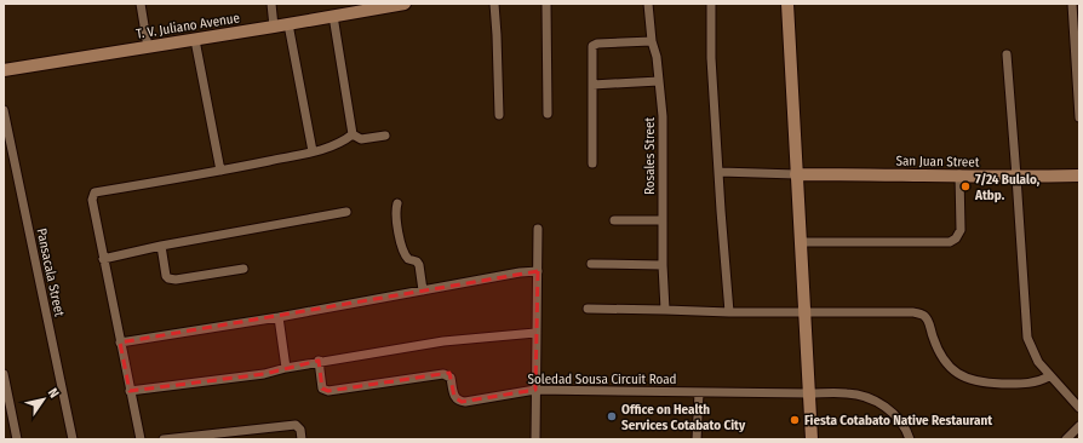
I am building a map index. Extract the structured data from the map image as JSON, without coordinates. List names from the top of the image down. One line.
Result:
{"streets":{"main road":["T. V. Juliano Avenue","San Juan Street"],"street":["Rosales Street","Pansacala Street","Soledad Sousa Circuit Road"]},"places":["7/24 Bulalo, Atbp.","Office on Health Services Cotabato City","Fiesta Cotabato Native Restaurant"],"north":"top right"}
